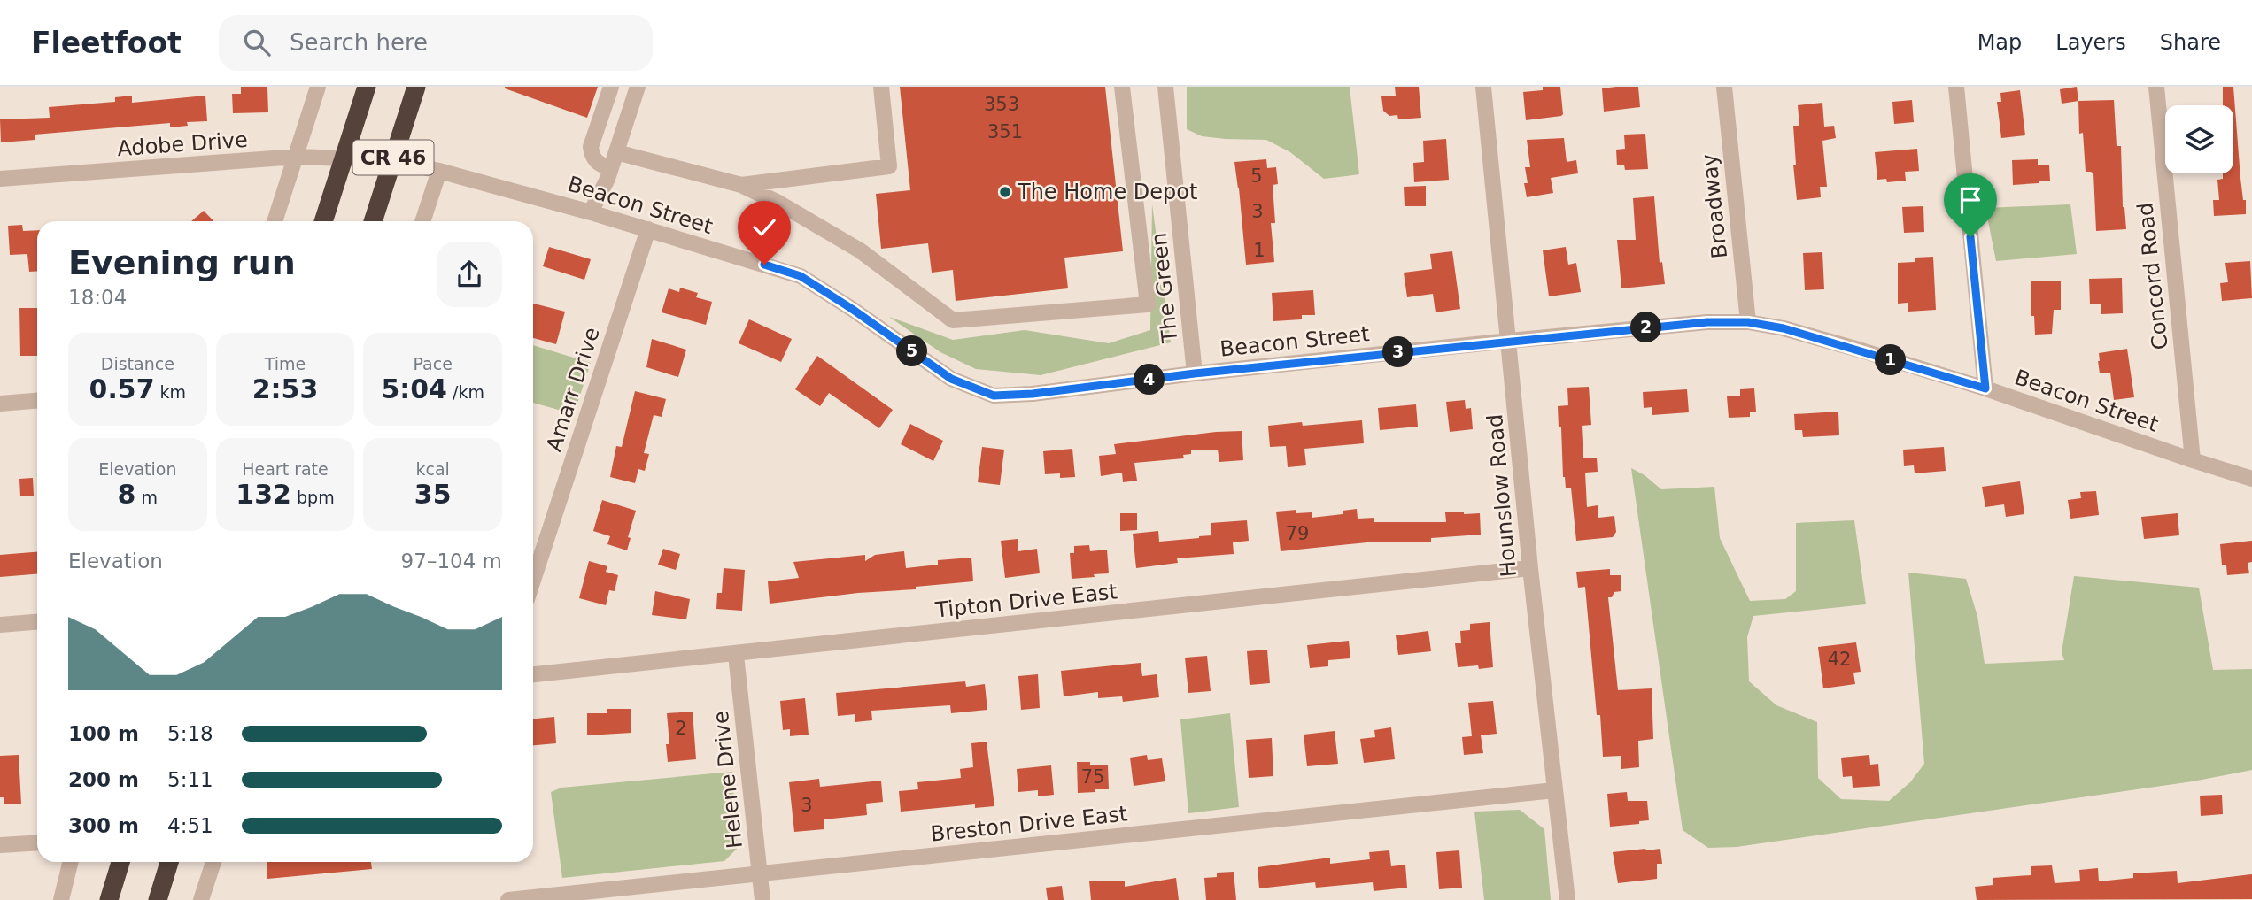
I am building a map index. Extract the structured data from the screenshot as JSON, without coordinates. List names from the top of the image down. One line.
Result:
{"streets":{"highway":["CR 46"],"street":["Adobe Drive","Beacon Street","Broadway","Concord Road","The Green","Amarr Drive","Hounslow Road","Tipton Drive East","Helene Drive","Breston Drive East"]},"crossings":[["Adobe Drive","CR 46"],["Adobe Drive","Beacon Street"],["CR 46","Beacon Street"],["Beacon Street","Broadway"],["Beacon Street","Concord Road"],["Beacon Street","The Green"],["Beacon Street","Amarr Drive"],["Beacon Street","Hounslow Road"],["Hounslow Road","Tipton Drive East"],["Hounslow Road","Breston Drive East"],["Tipton Drive East","Helene Drive"],["Helene Drive","Breston Drive East"]],"places":["The Home Depot"],"house_numbers":["353","351","5","3","1","79","42","2","75","3"],"page":{"header":"Fleetfoot","search":"Search here","nav":["Map","Layers","Share"],"heading":["Evening run","18:04"],"pins":["2","5","3","1","4"],"stats":[["Distance","0.57 km"],["Time","2:53"],["Pace","5:04 /km"],["Elevation","8 m"],["Heart rate","132 bpm"],["kcal","35"]],"chart":["Elevation","97–104 m"],"list":[{"name":"100 m","note":"5:18"},{"name":"200 m","note":"5:11"},{"name":"300 m","note":"4:51"}]}}
